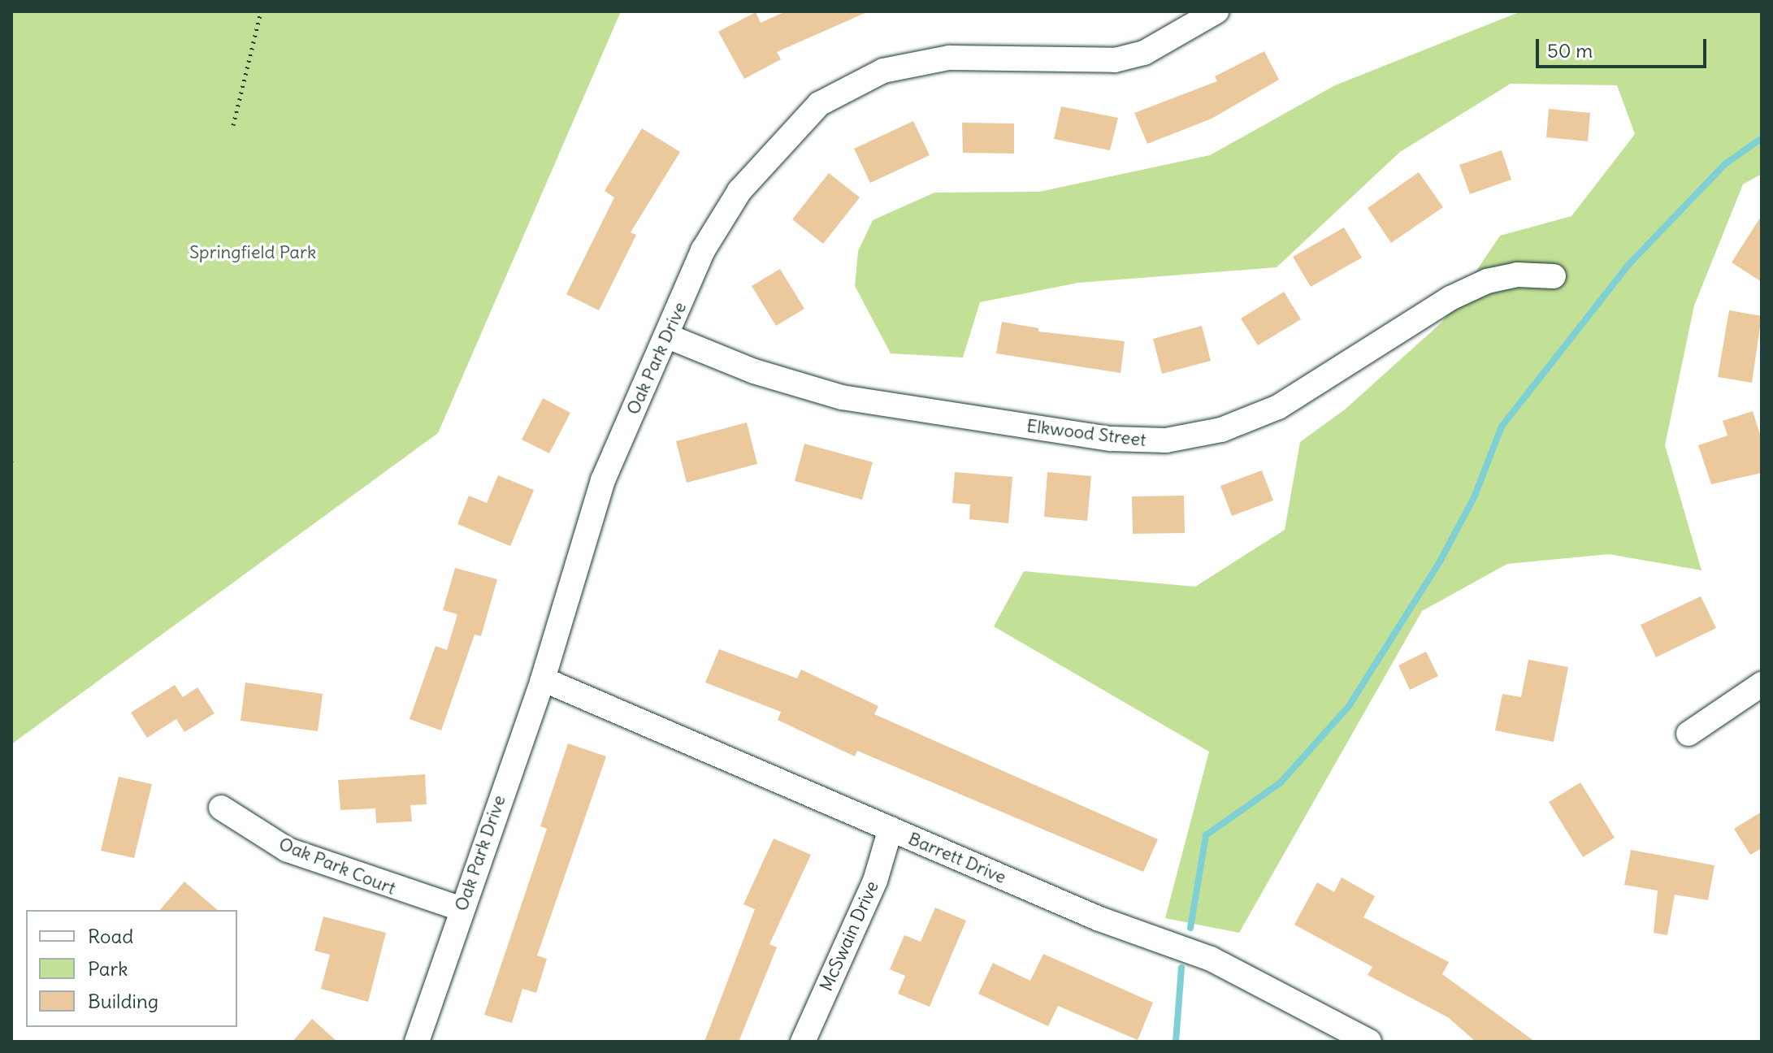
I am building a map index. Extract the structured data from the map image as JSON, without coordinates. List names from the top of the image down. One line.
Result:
{"streets":{"street":["Oak Park Drive","Elkwood Street","Barrett Drive","Oak Park Court","McSwain Drive"]},"crossings":[["Oak Park Drive","Elkwood Street"],["Oak Park Drive","Barrett Drive"],["Oak Park Drive","Oak Park Court"],["Barrett Drive","McSwain Drive"]],"parks":["Springfield Park"],"legend":["Road","Park","Building"],"scale_bar":"50 m"}
